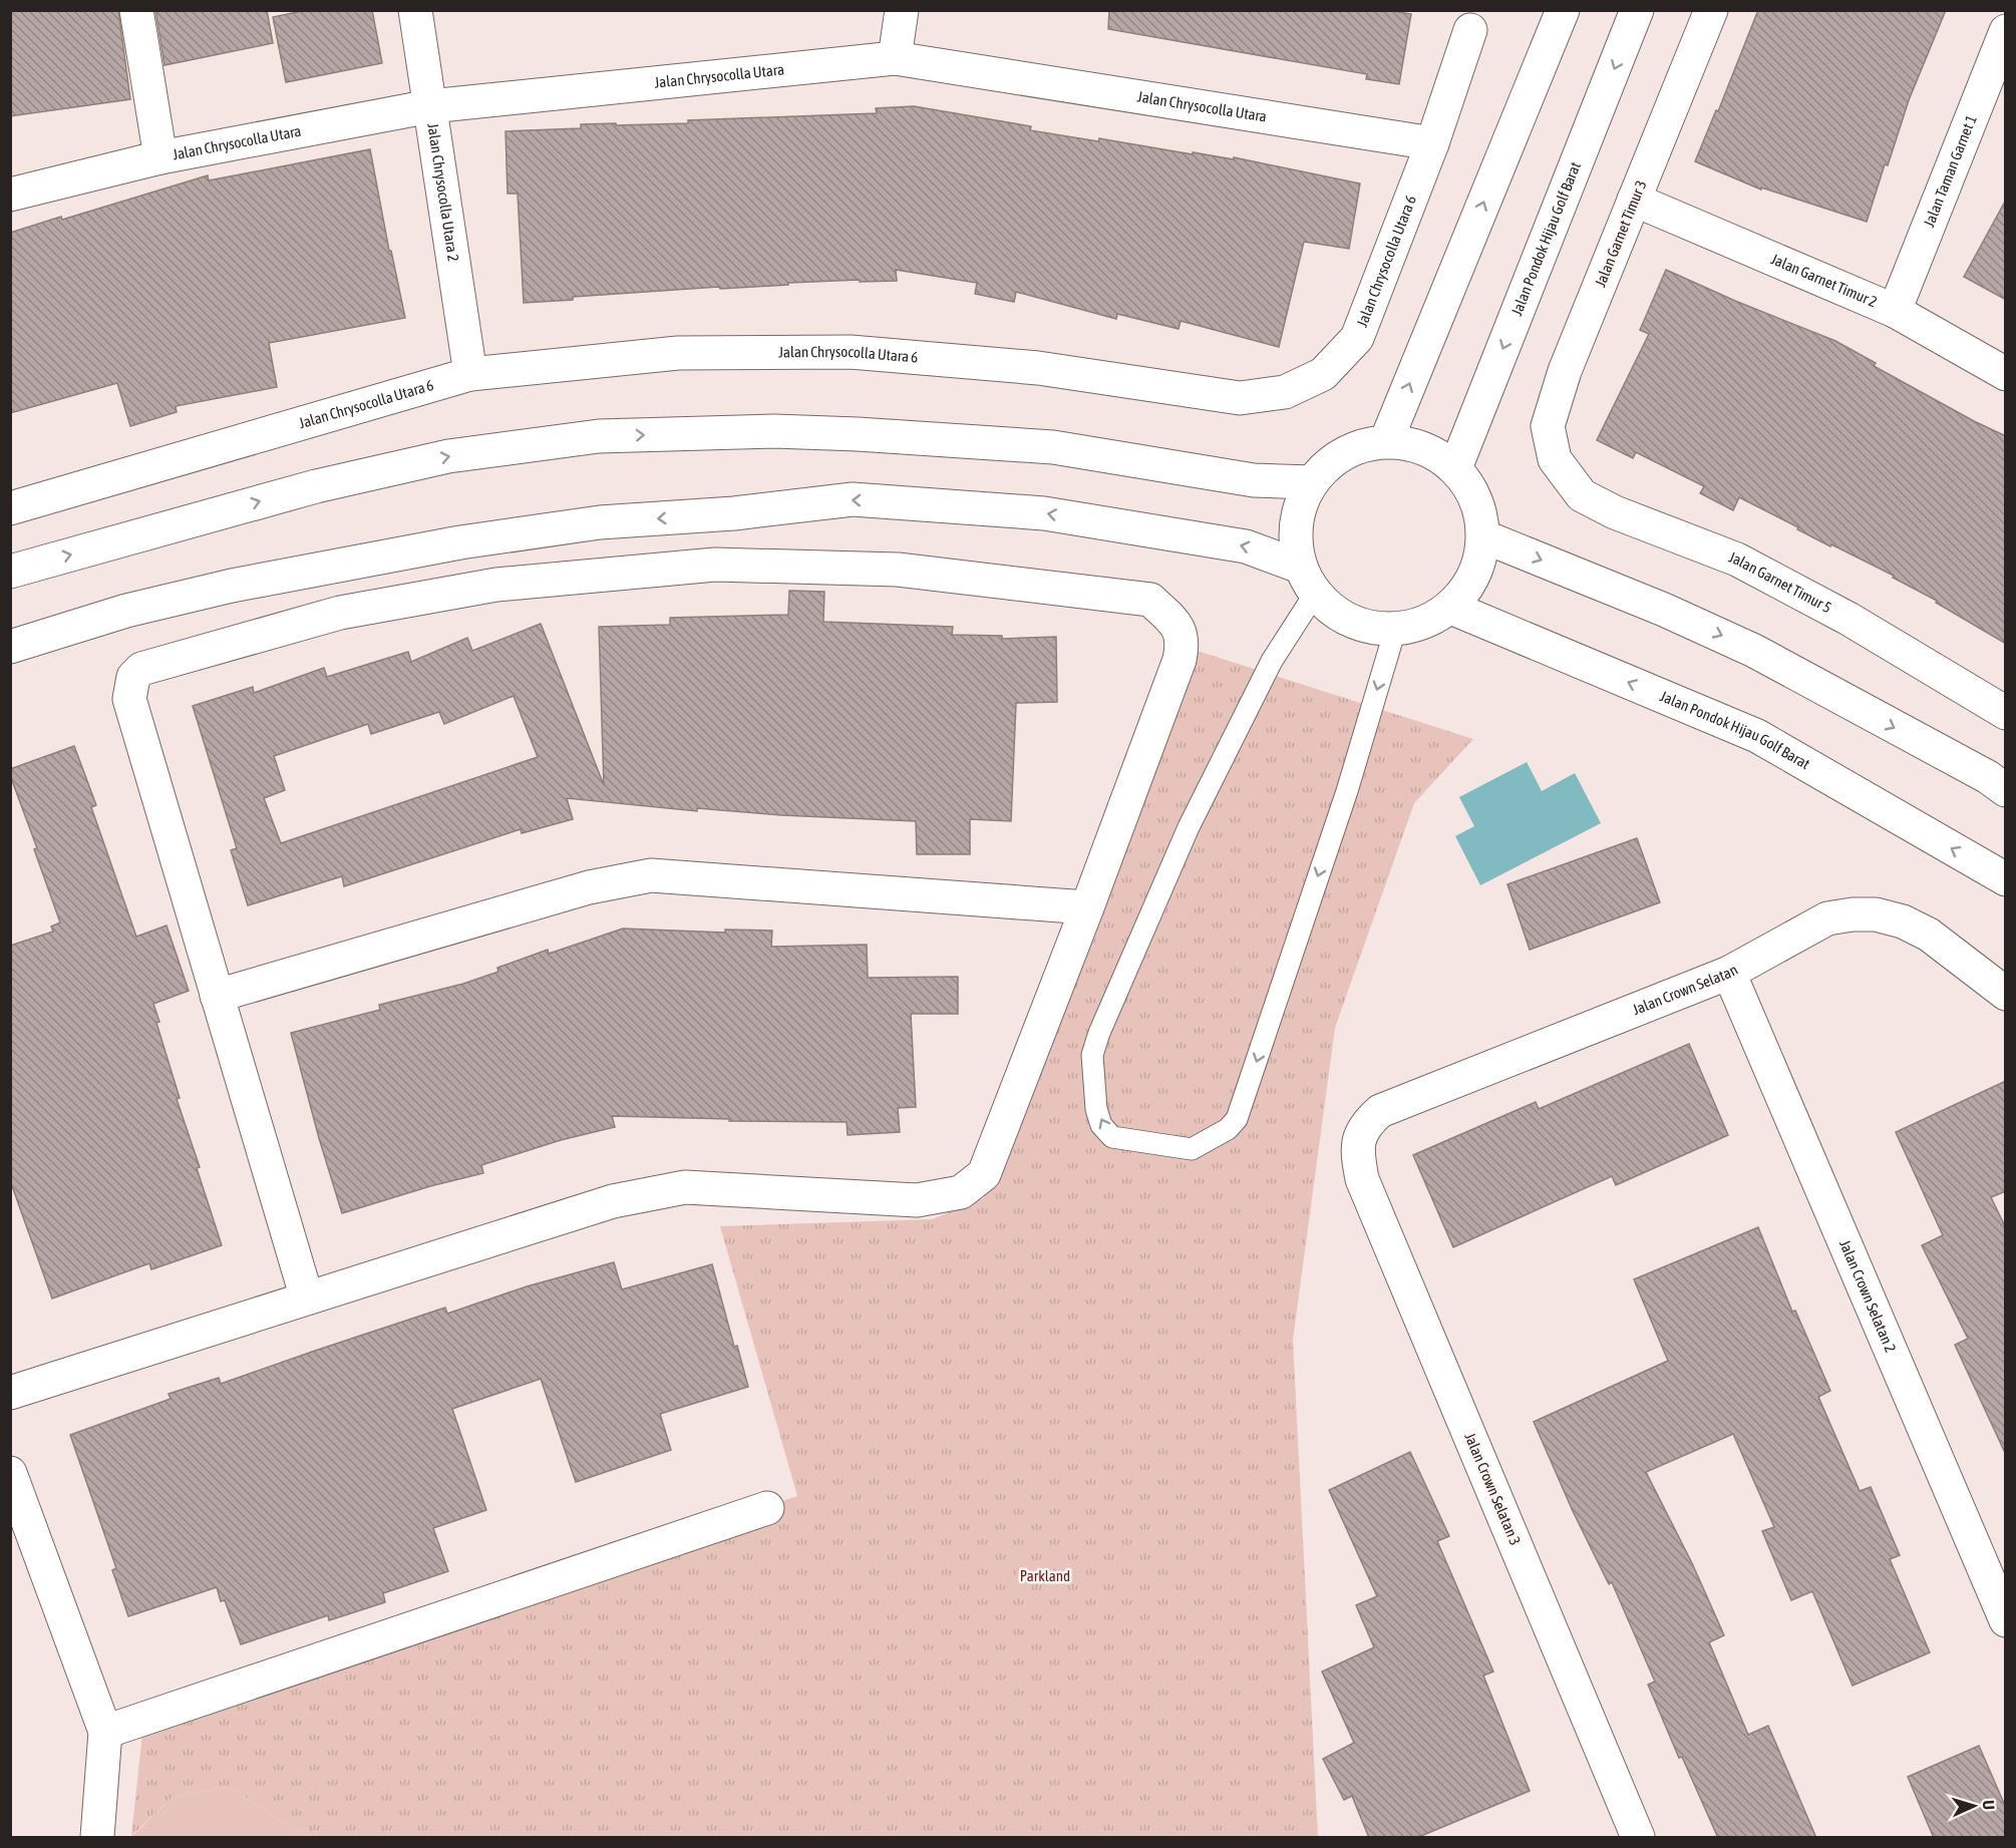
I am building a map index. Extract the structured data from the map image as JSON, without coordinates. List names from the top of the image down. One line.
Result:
{"streets":{"street":["Jalan Chrysocolla Utara","Jalan Taman Garnet 1","Jalan Chrysocolla Utara 2","Jalan Garnet Timur 3","Jalan Pondok Hijau Golf Barat","Jalan Chrysocolla Utara 6","Jalan Garnet Timur 2","Jalan Garnet Timur 5","Jalan Crown Selatan","Jalan Crown Selatan 2","Jalan Crown Selatan 3"]},"crossings":[["Jalan Chrysocolla Utara","Jalan Chrysocolla Utara 2"],["Jalan Chrysocolla Utara","Jalan Chrysocolla Utara 6"],["Jalan Taman Garnet 1","Jalan Garnet Timur 2"],["Jalan Chrysocolla Utara 2","Jalan Chrysocolla Utara 6"],["Jalan Garnet Timur 3","Jalan Garnet Timur 2"],["Jalan Garnet Timur 3","Jalan Garnet Timur 5"],["Jalan Crown Selatan","Jalan Crown Selatan 2"],["Jalan Crown Selatan","Jalan Crown Selatan 3"]],"parks":["Parkland"],"north":"right"}
